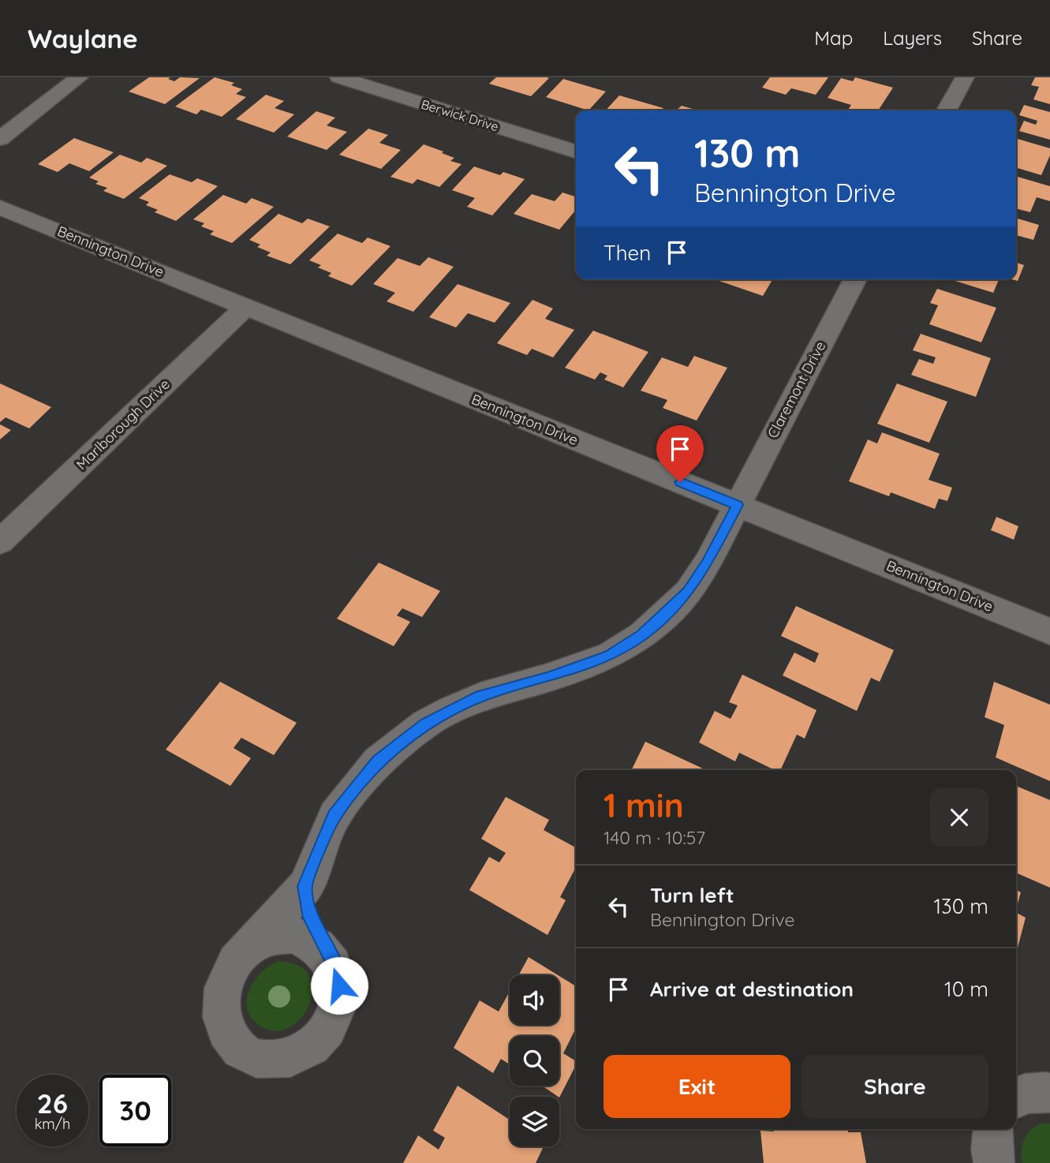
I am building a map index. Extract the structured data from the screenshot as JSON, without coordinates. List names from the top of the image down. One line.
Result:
{"streets":{"street":["Berwick Drive","Bennington Drive","Claremont Drive","Marlborough Drive"]},"crossings":[["Bennington Drive","Claremont Drive"],["Bennington Drive","Marlborough Drive"]],"page":{"header":"Waylane","nav":["Map","Layers","Share"],"turn":["130 m","Bennington Drive"],"then":"Then","heading":["1 min","140 m · 10:57"],"list":[{"name":"Turn left","note":"Bennington Drive","value":"130 m"},{"name":"Arrive at destination","value":"10 m"}],"buttons":["Exit","Share"],"speed":"26 km/h","limit":"30"}}
